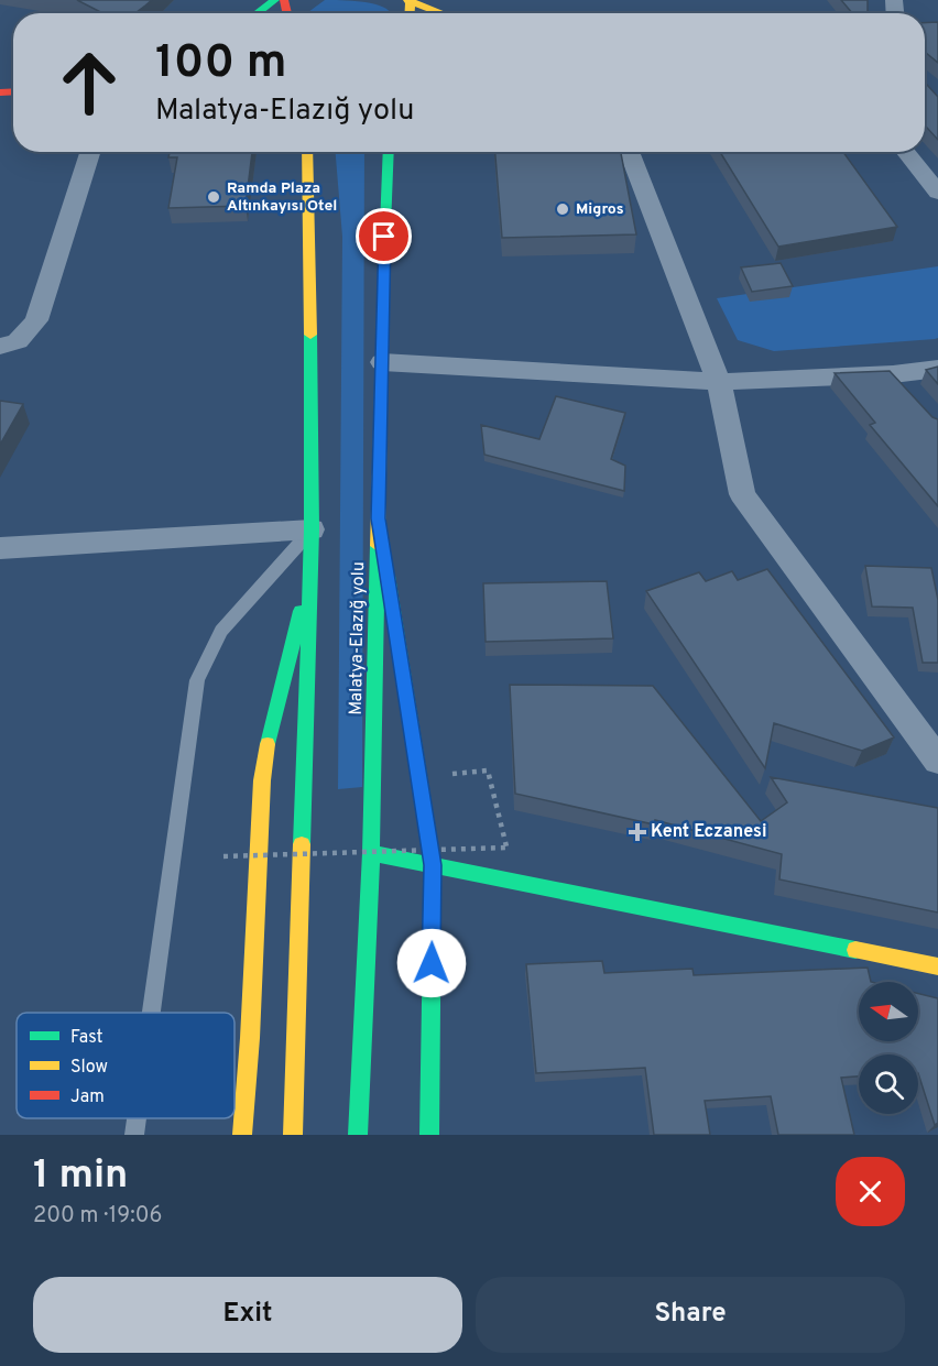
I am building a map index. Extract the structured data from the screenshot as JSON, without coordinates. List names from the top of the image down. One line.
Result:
{"streets":{"main road":["Malatya-Elazığ yolu"]},"places":{"other":["Ramda Plaza Altınkayısı Otel","Migros"],"health":["Kent Eczanesi"]},"legend":["Fast","Slow","Jam"],"north":"left","page":{"turn":["100 m","Malatya-Elazığ yolu"],"heading":["1 min","200 m · 19:06"],"buttons":["Exit","Share"]}}
